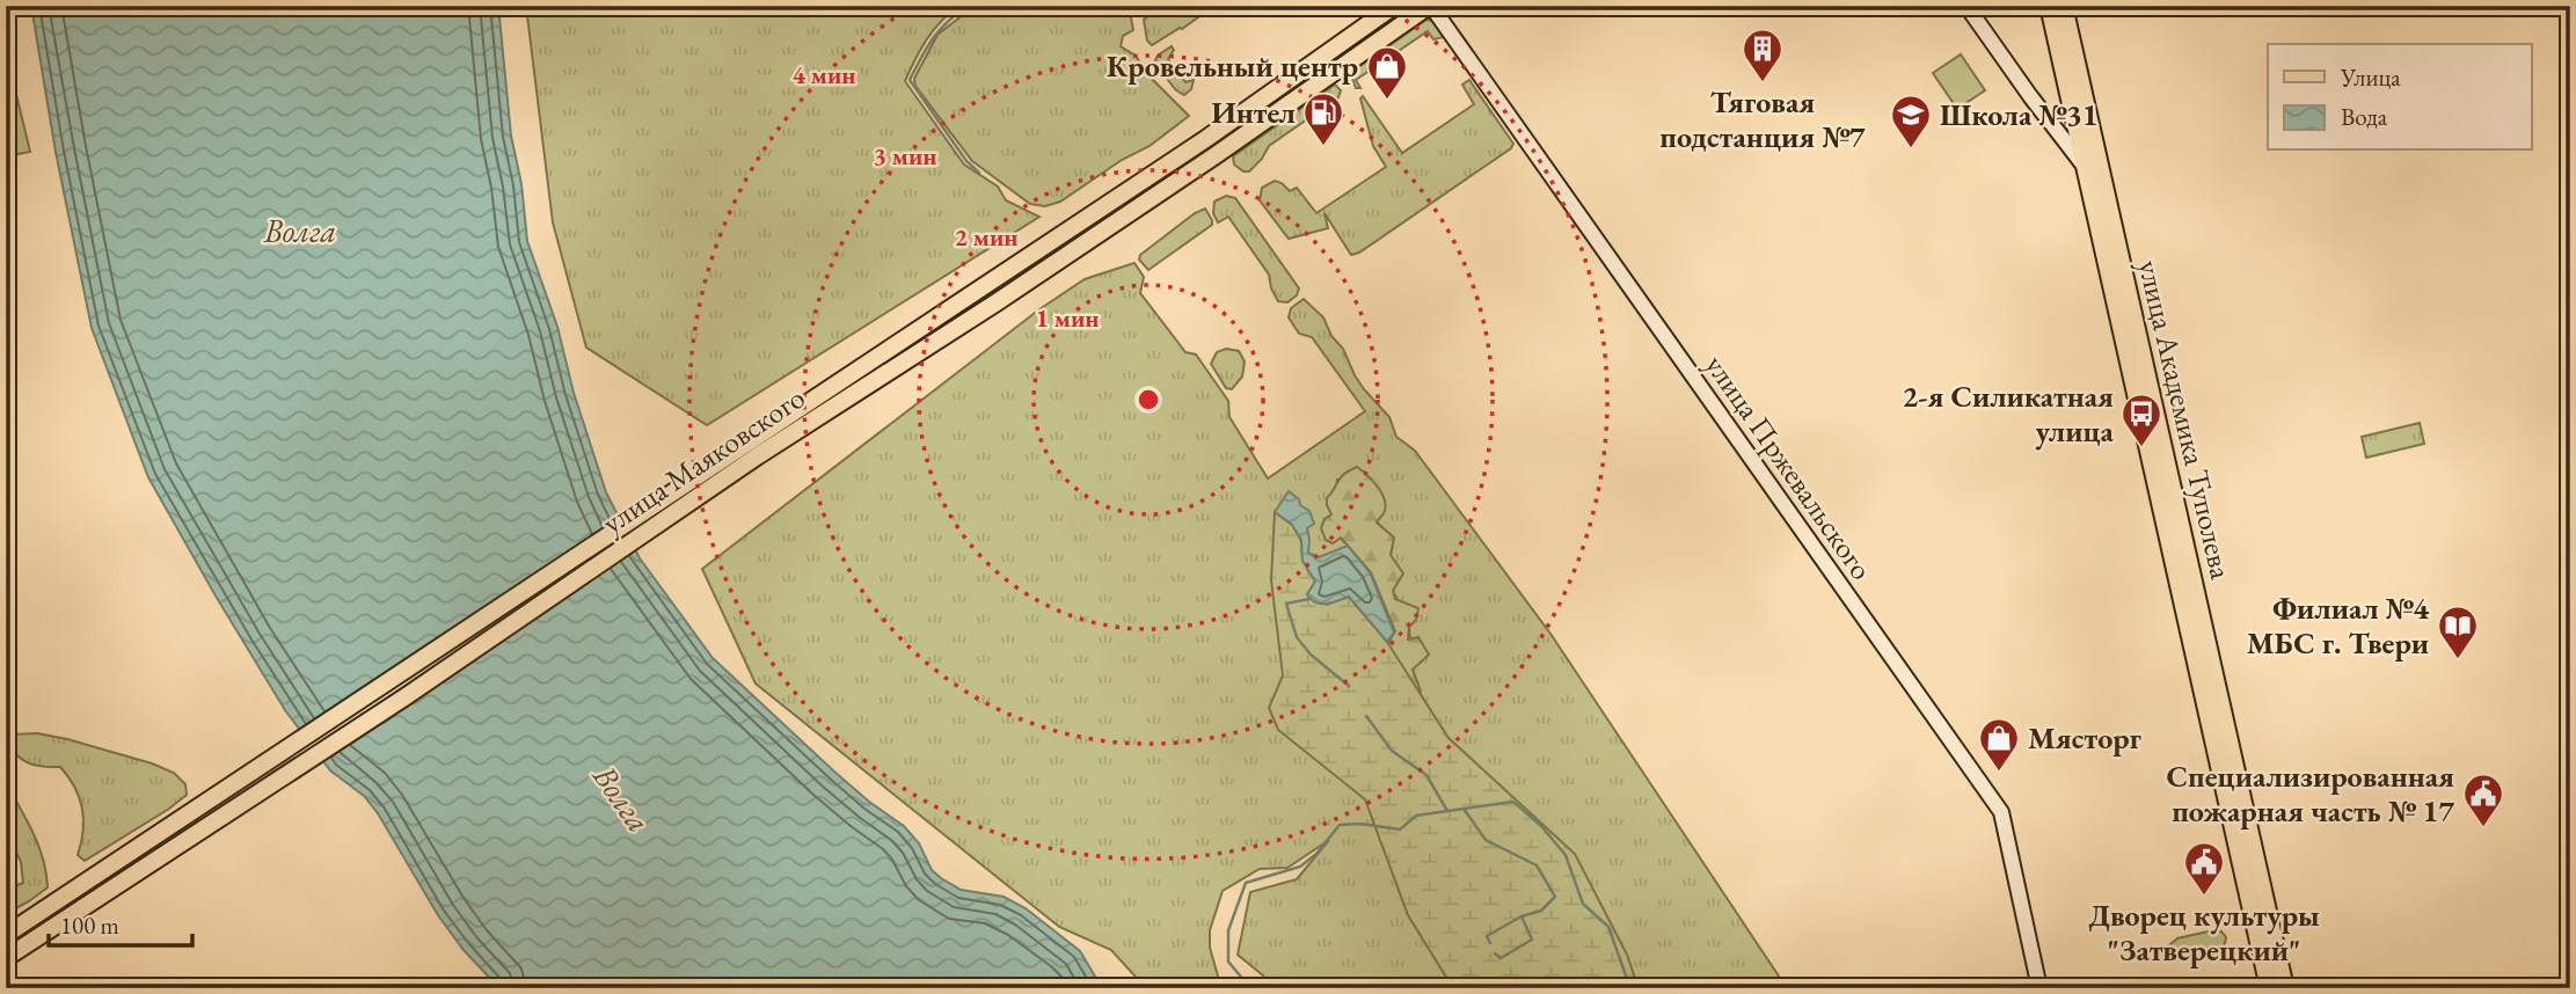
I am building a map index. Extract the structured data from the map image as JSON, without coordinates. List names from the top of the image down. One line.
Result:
{"streets":{"main road":["улица Академика Туполева","улица Маяковского"],"street":["улица Пржевальского"]},"crossings":[["улица Маяковского","улица Пржевальского"]],"water":["Волга"],"places":{"building":["Тяговая подстанция №7"],"shop":["Кровельный центр","Мясторг"],"fuel station":["Интел"],"school or university":["Школа №31"],"bus stop":["2-я Силикатная улица"],"library":["Филиал №4 МБС г. Твери"],"public building":["Специализированная пожарная часть № 17","Дворец культуры \"Затверецкий\""]},"legend":["Улица","Вода"],"scale_bar":"100 m","rings":["4 мин","3 мин","2 мин","1 мин"]}
